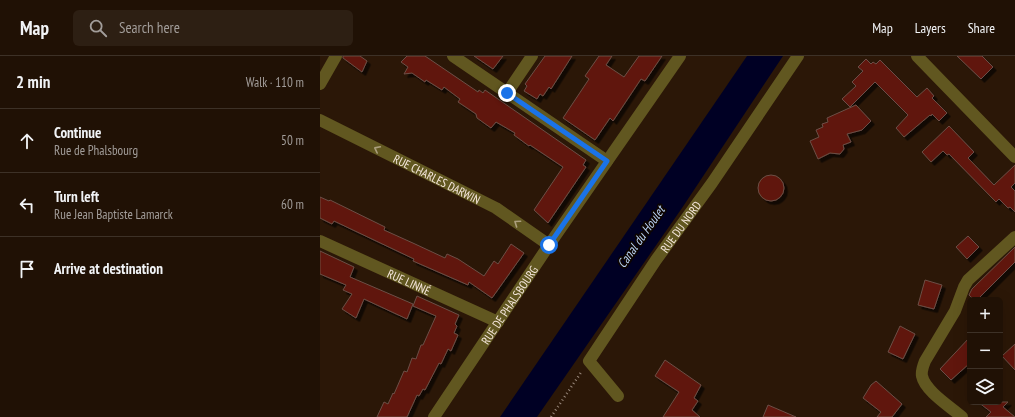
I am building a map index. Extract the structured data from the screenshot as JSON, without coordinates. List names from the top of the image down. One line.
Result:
{"streets":{"street":["RUE CHARLES DARWIN","RUE DU NORD","RUE LINNÉ","RUE DE PHALSBOURG"]},"crossings":[["RUE CHARLES DARWIN","RUE DE PHALSBOURG"],["RUE LINNÉ","RUE DE PHALSBOURG"]],"water":["Canal du Houlet"],"page":{"header":"Map","search":"Search here","nav":["Map","Layers","Share"],"heading":["2 min","Walk · 110 m"],"list":[["Continue","Rue de Phalsbourg","50 m"],["Turn left","Rue Jean Baptiste Lamarck","60 m"],"Arrive at destination"],"map_buttons":["+","−"]}}
